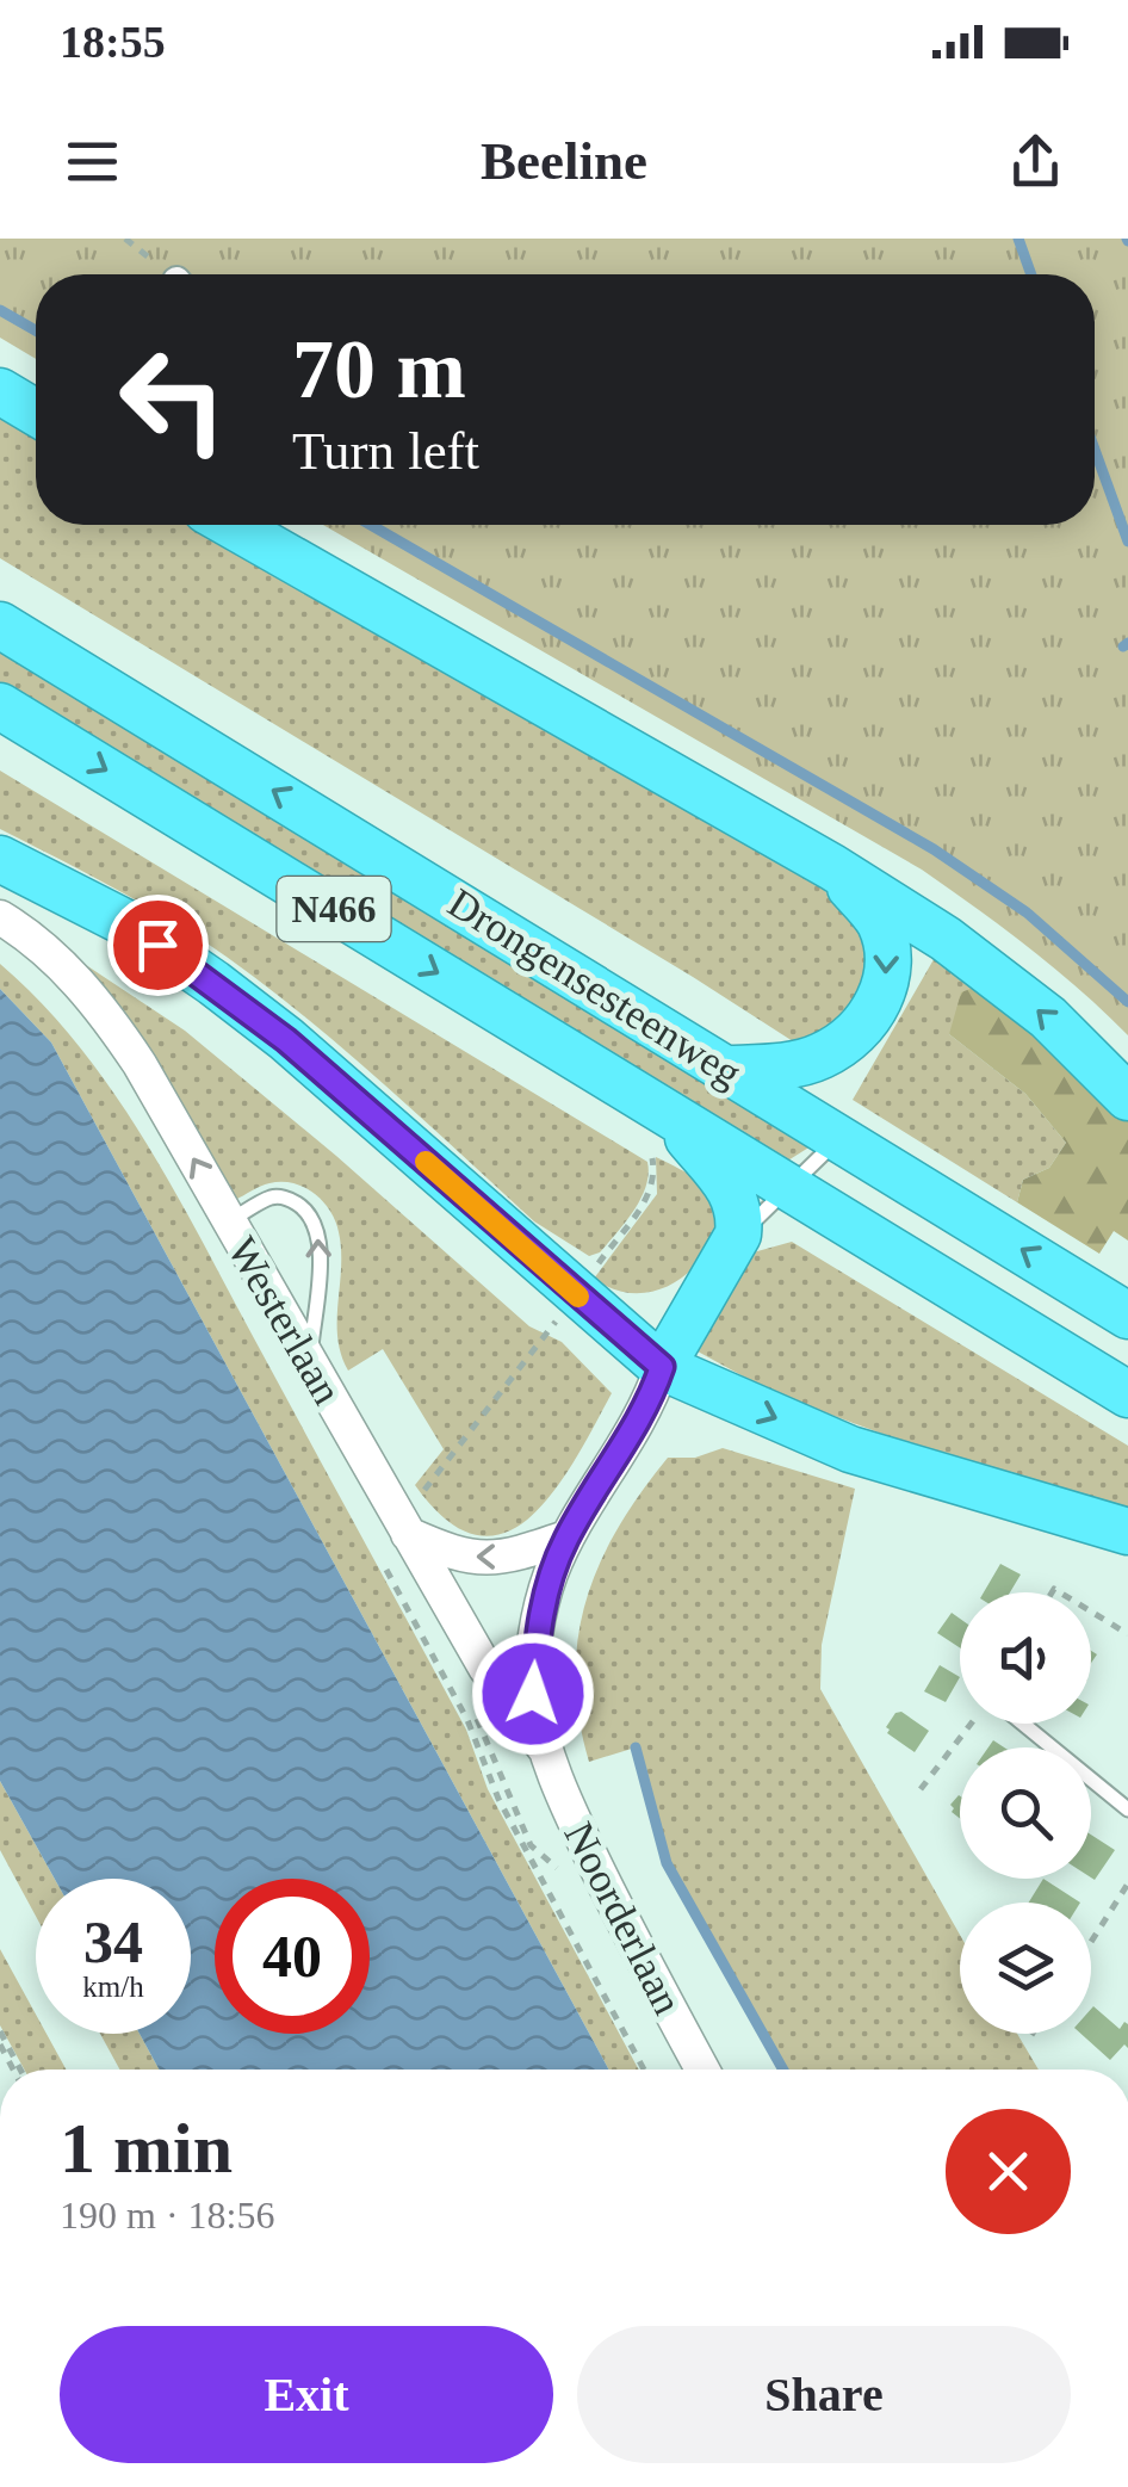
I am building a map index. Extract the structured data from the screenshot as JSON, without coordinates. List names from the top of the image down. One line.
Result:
{"streets":{"highway":["N466","Drongensesteenweg"],"street":["Westerlaan","Noorderlaan"]},"crossings":[["Westerlaan","Noorderlaan"]],"one_way":["Westerlaan"],"page":{"status":"18:55","header":"Beeline","turn":["70 m","Turn left"],"speed":"34 km/h","limit":"40","heading":["1 min","190 m · 18:56"],"buttons":["Exit","Share"]}}
